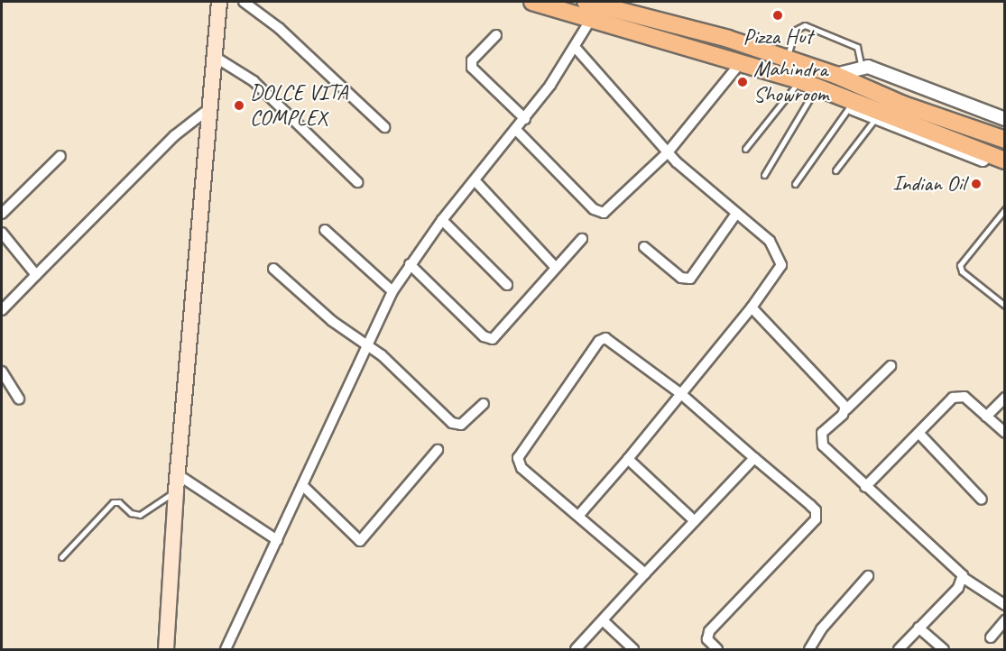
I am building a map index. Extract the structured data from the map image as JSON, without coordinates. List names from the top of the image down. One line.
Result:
{"places":["Pizza Hut","Mahindra Showroom","DOLCE VITA COMPLEX","Indian Oil"]}
